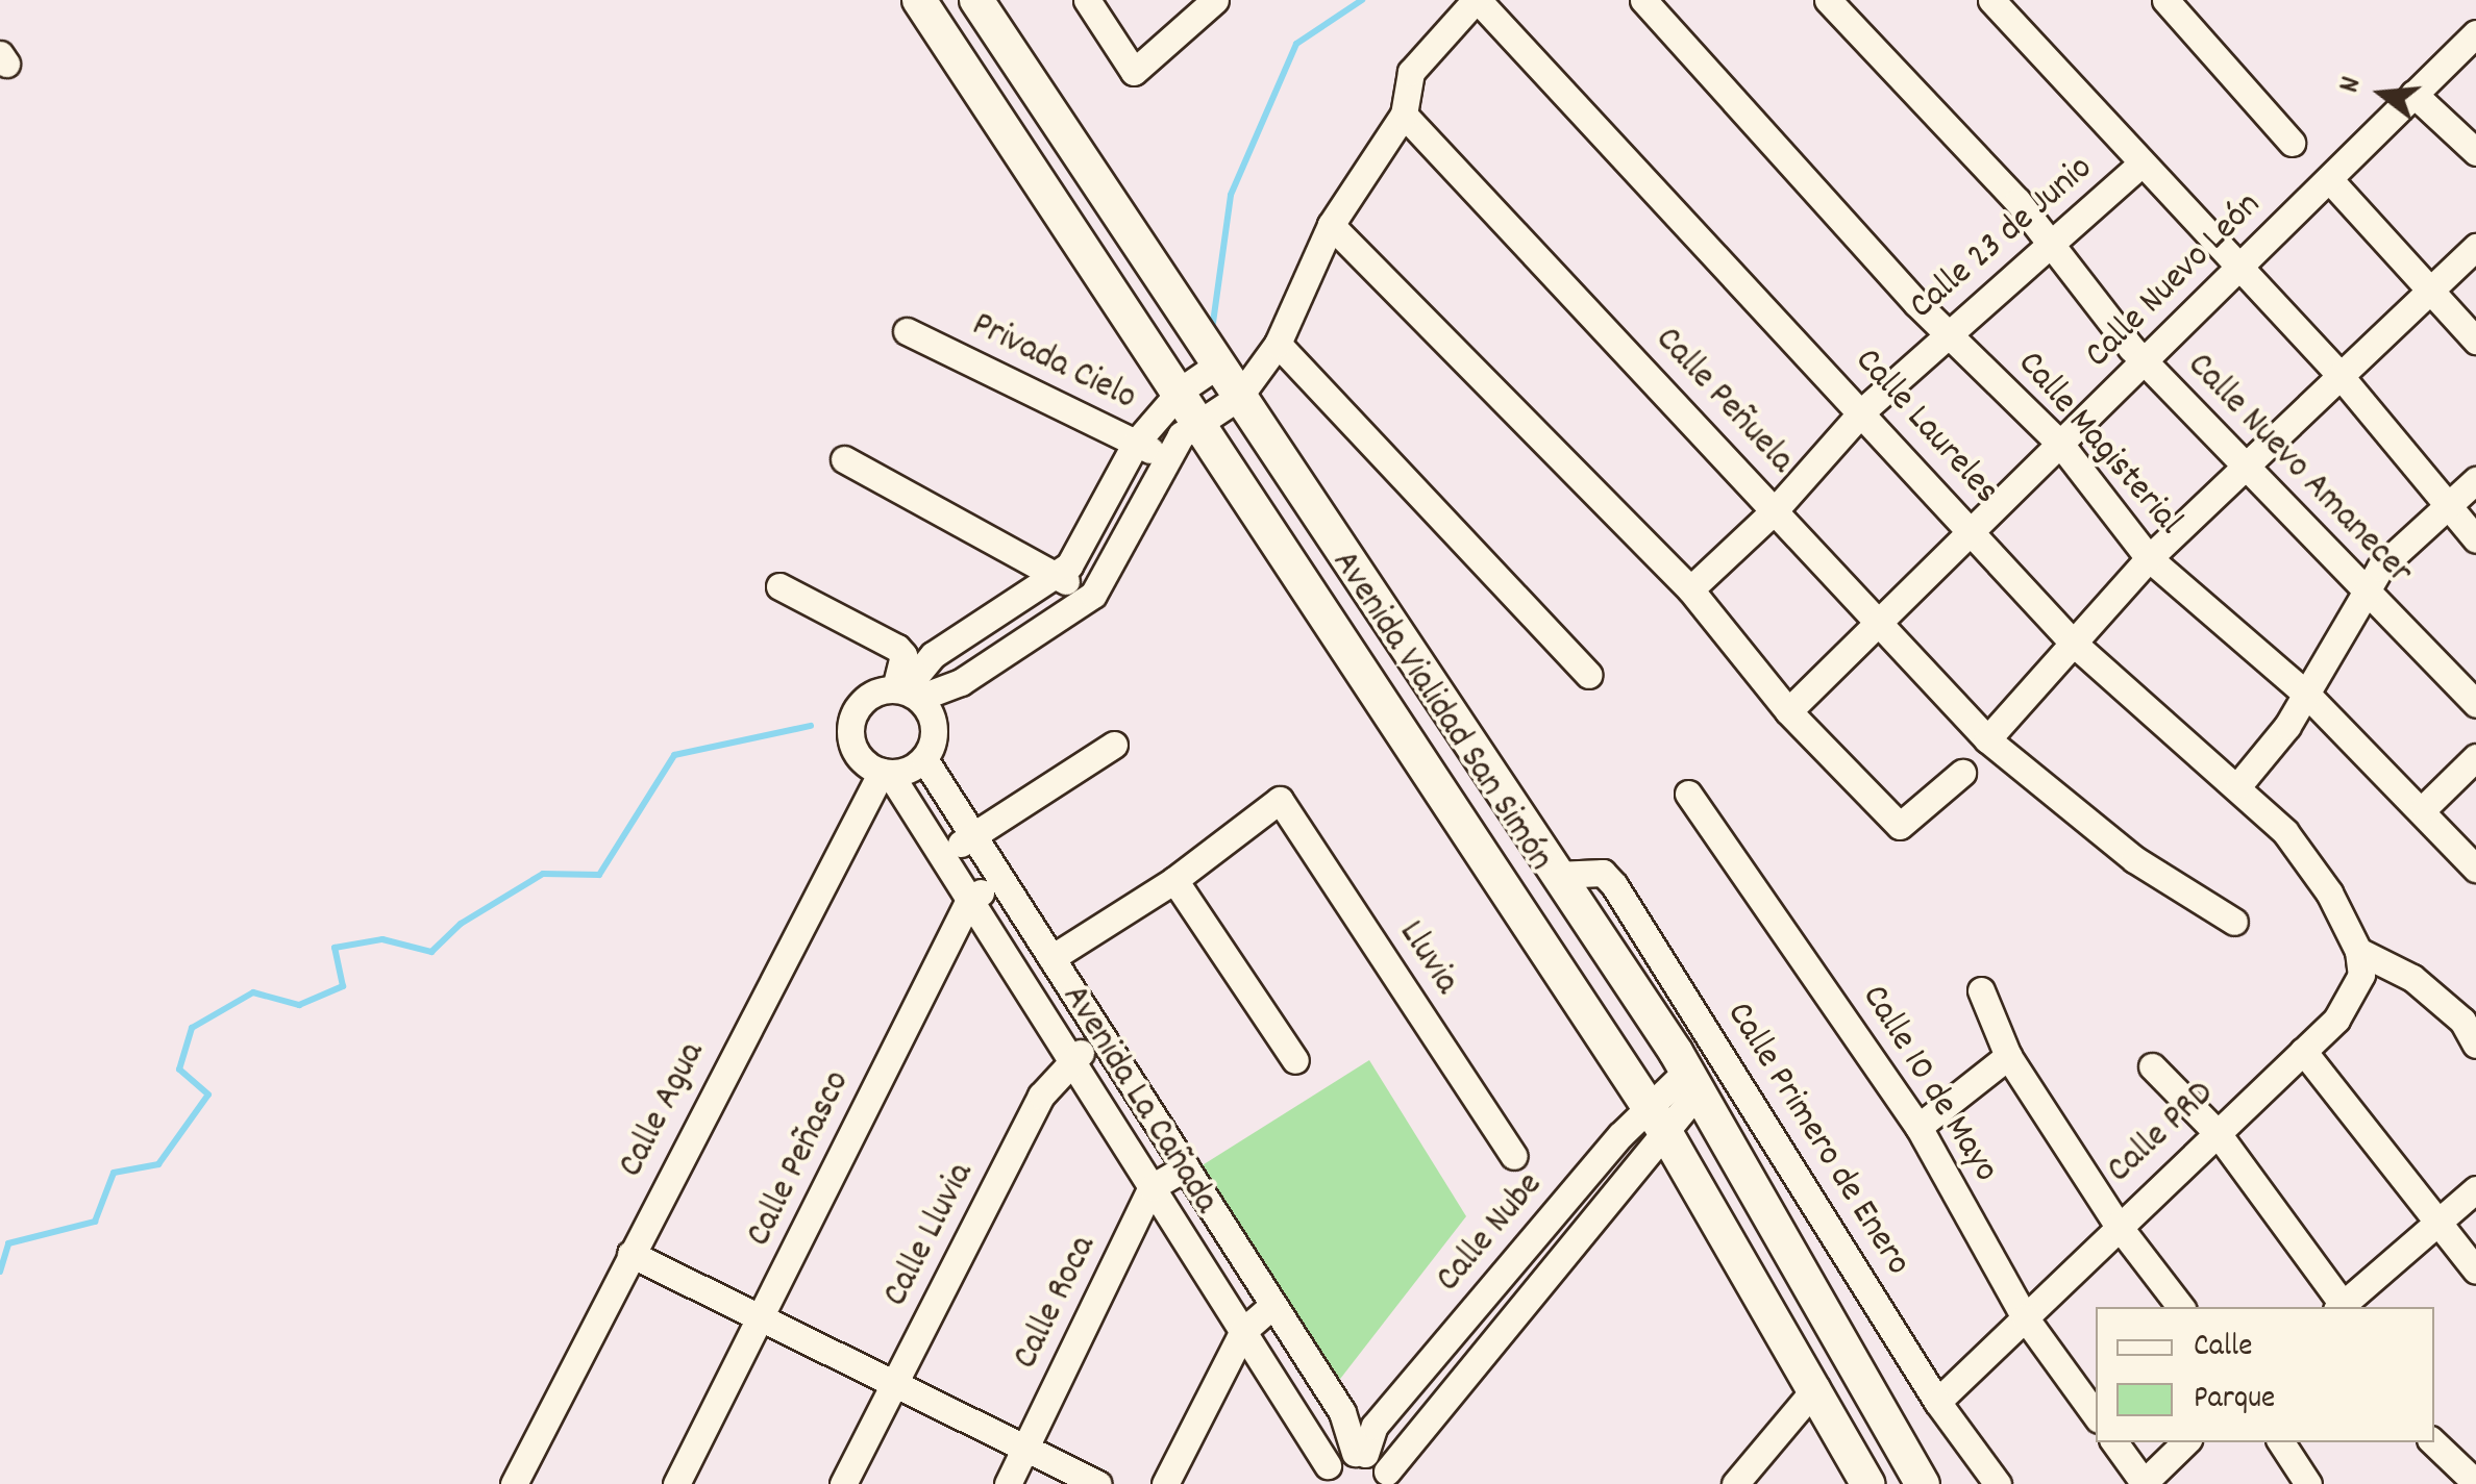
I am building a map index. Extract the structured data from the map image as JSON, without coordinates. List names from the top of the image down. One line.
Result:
{"streets":{"main road":["Avenida Vialidad San Simón"],"street":["Calle 23 de Junio","Calle Nuevo León","Privada Cielo","Calle Peñuela","Calle Laureles","Calle Magisterial","Calle Nuevo Amanecer","Lluvia","Calle 10 de Mayo","Avenida La Cañada","Calle Agua","Calle PRD","Calle Primero de Enero","Calle Peñasco","Calle Nube","Calle Lluvia","Calle Roca"]},"crossings":[["Calle 23 de Junio","Calle Peñuela"],["Calle 23 de Junio","Calle Laureles"],["Calle 23 de Junio","Calle Magisterial"],["Calle 23 de Junio","Calle Nuevo Amanecer"],["Calle Nuevo León","Calle Peñuela"],["Calle Nuevo León","Calle Laureles"],["Calle Nuevo León","Calle Magisterial"],["Calle Nuevo León","Calle Nuevo Amanecer"],["Calle Laureles","Calle PRD"],["Avenida Vialidad San Simón","Calle Primero de Enero"],["Avenida Vialidad San Simón","Calle Nube"],["Calle 10 de Mayo","Calle PRD"],["Avenida La Cañada","Calle Agua"],["Avenida La Cañada","Calle Peñasco"],["Avenida La Cañada","Calle Nube"],["Avenida La Cañada","Calle Lluvia"],["Avenida La Cañada","Calle Roca"],["Calle PRD","Calle Primero de Enero"],["Calle Primero de Enero","Calle Nube"]],"legend":["Calle","Parque"],"north":"left"}
